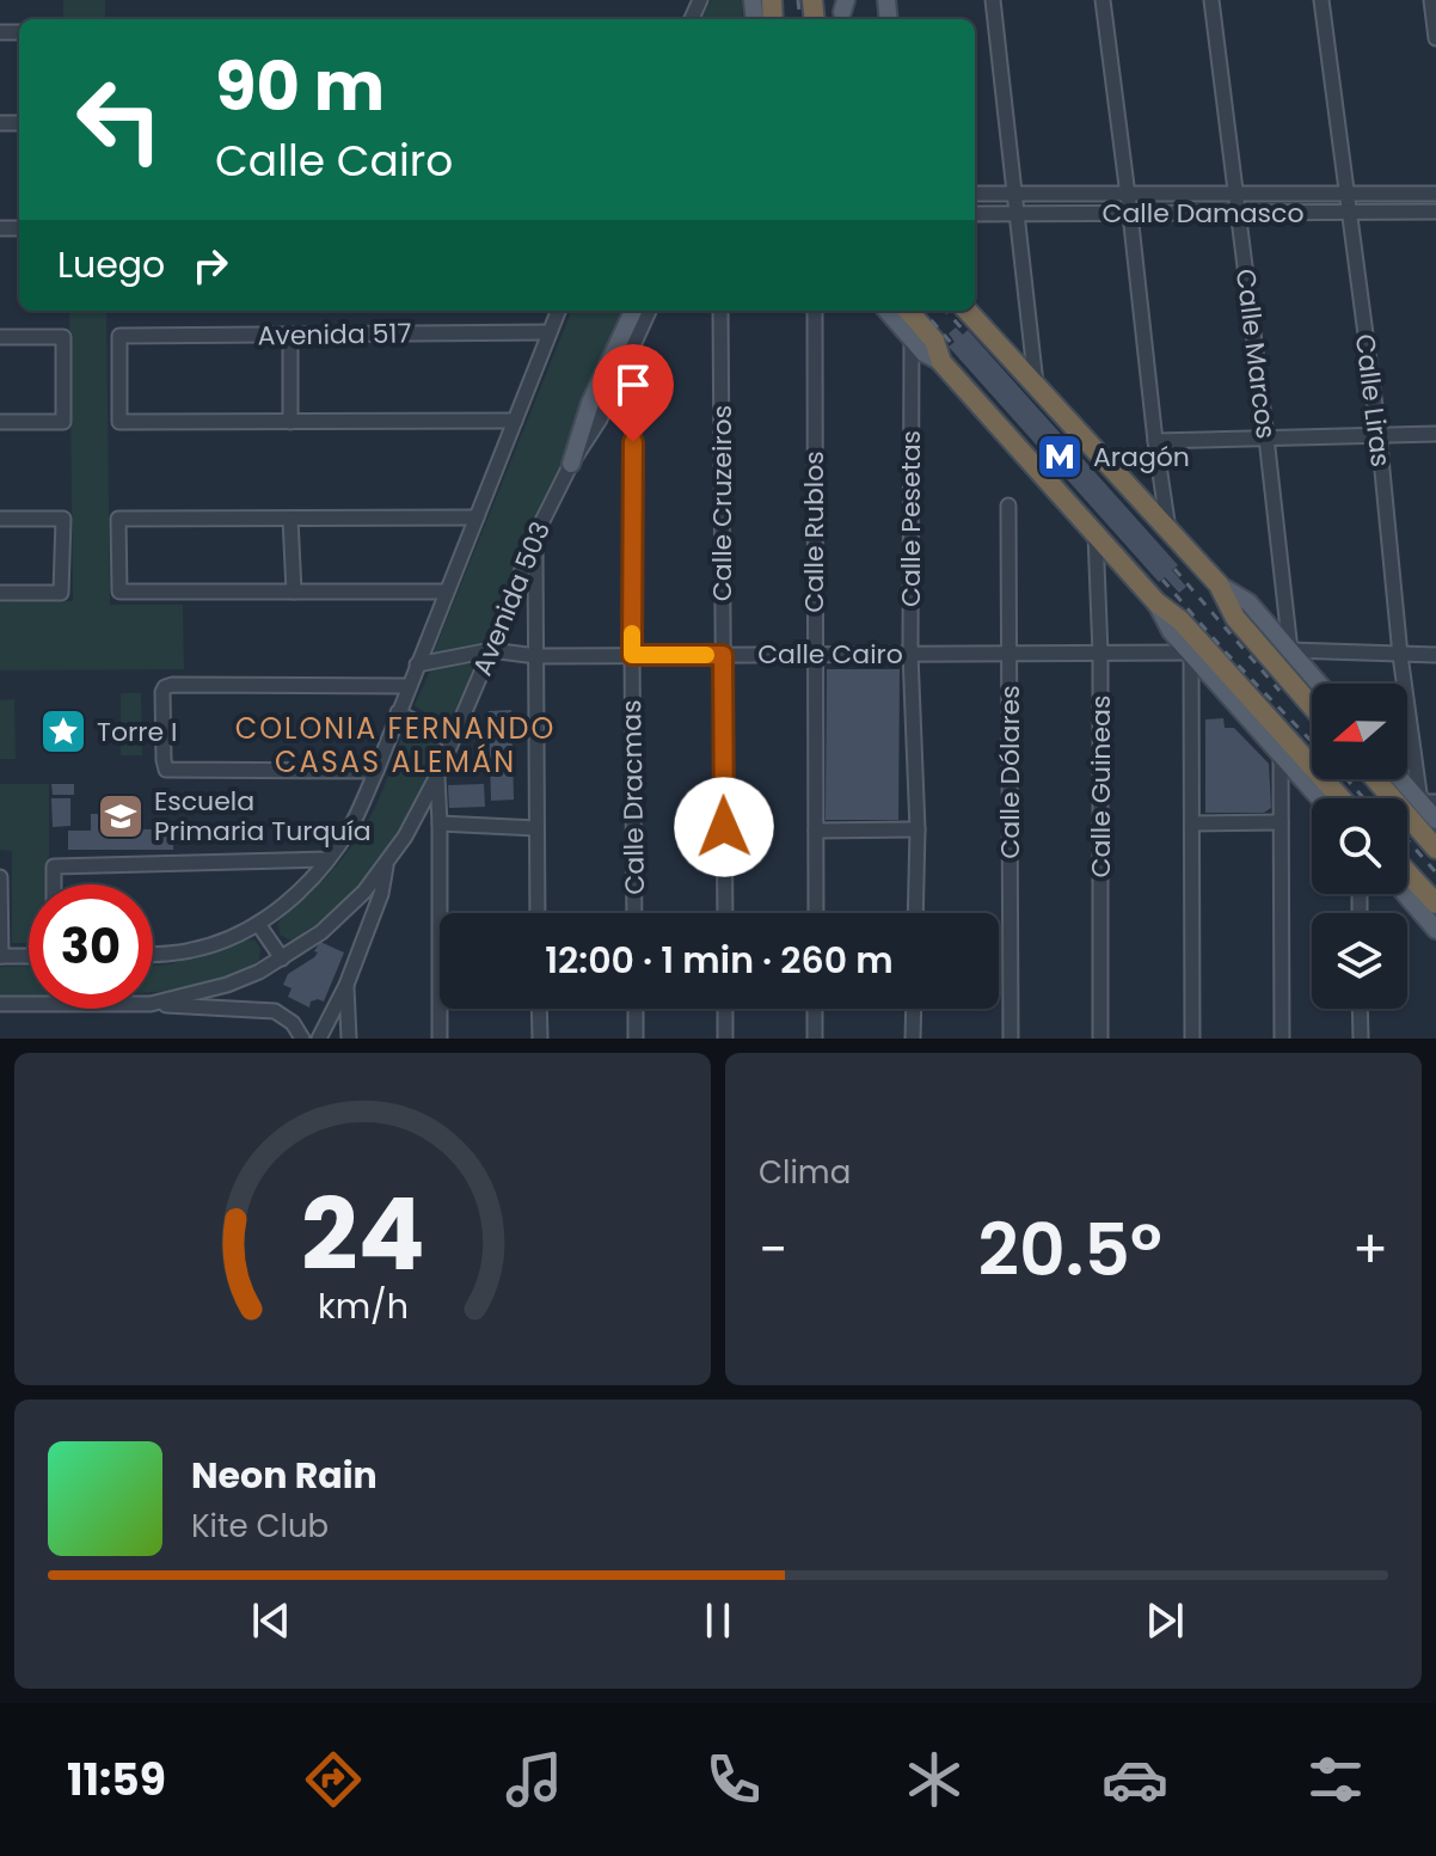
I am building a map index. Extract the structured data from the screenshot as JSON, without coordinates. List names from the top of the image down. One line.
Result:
{"streets":{"street":["Calle Damasco","Avenida 517","Calle Marcos","Calle Liras","Calle Cruzeiros","Calle Pesetas","Calle Rublos","Avenida 503","Calle Cairo","Calle Dólares","Calle Guineas","Calle Dracmas"]},"crossings":[["Calle Damasco","Calle Marcos"],["Calle Damasco","Calle Liras"],["Calle Cruzeiros","Calle Cairo"],["Calle Pesetas","Calle Cairo"],["Calle Rublos","Calle Cairo"],["Avenida 503","Calle Cairo"],["Avenida 503","Calle Dracmas"],["Calle Cairo","Calle Dólares"],["Calle Cairo","Calle Guineas"],["Calle Cairo","Calle Dracmas"]],"districts":["COLONIA FERNANDO CASAS ALEMÁN"],"places":{"metro station":["Aragón"],"place":["Torre I"],"school or university":["Escuela Primaria Turquía"]},"north":"left","page":{"turn":["90 m","Calle Cairo"],"then":"Luego","limit":"30","trip":"12:00 · 1 min · 260 m","tile":"Clima","heat":["−","20.5°","+"],"song":["Neon Rain","Kite Club"],"tabs":"11:59","gauge":["24","km/h"]}}
